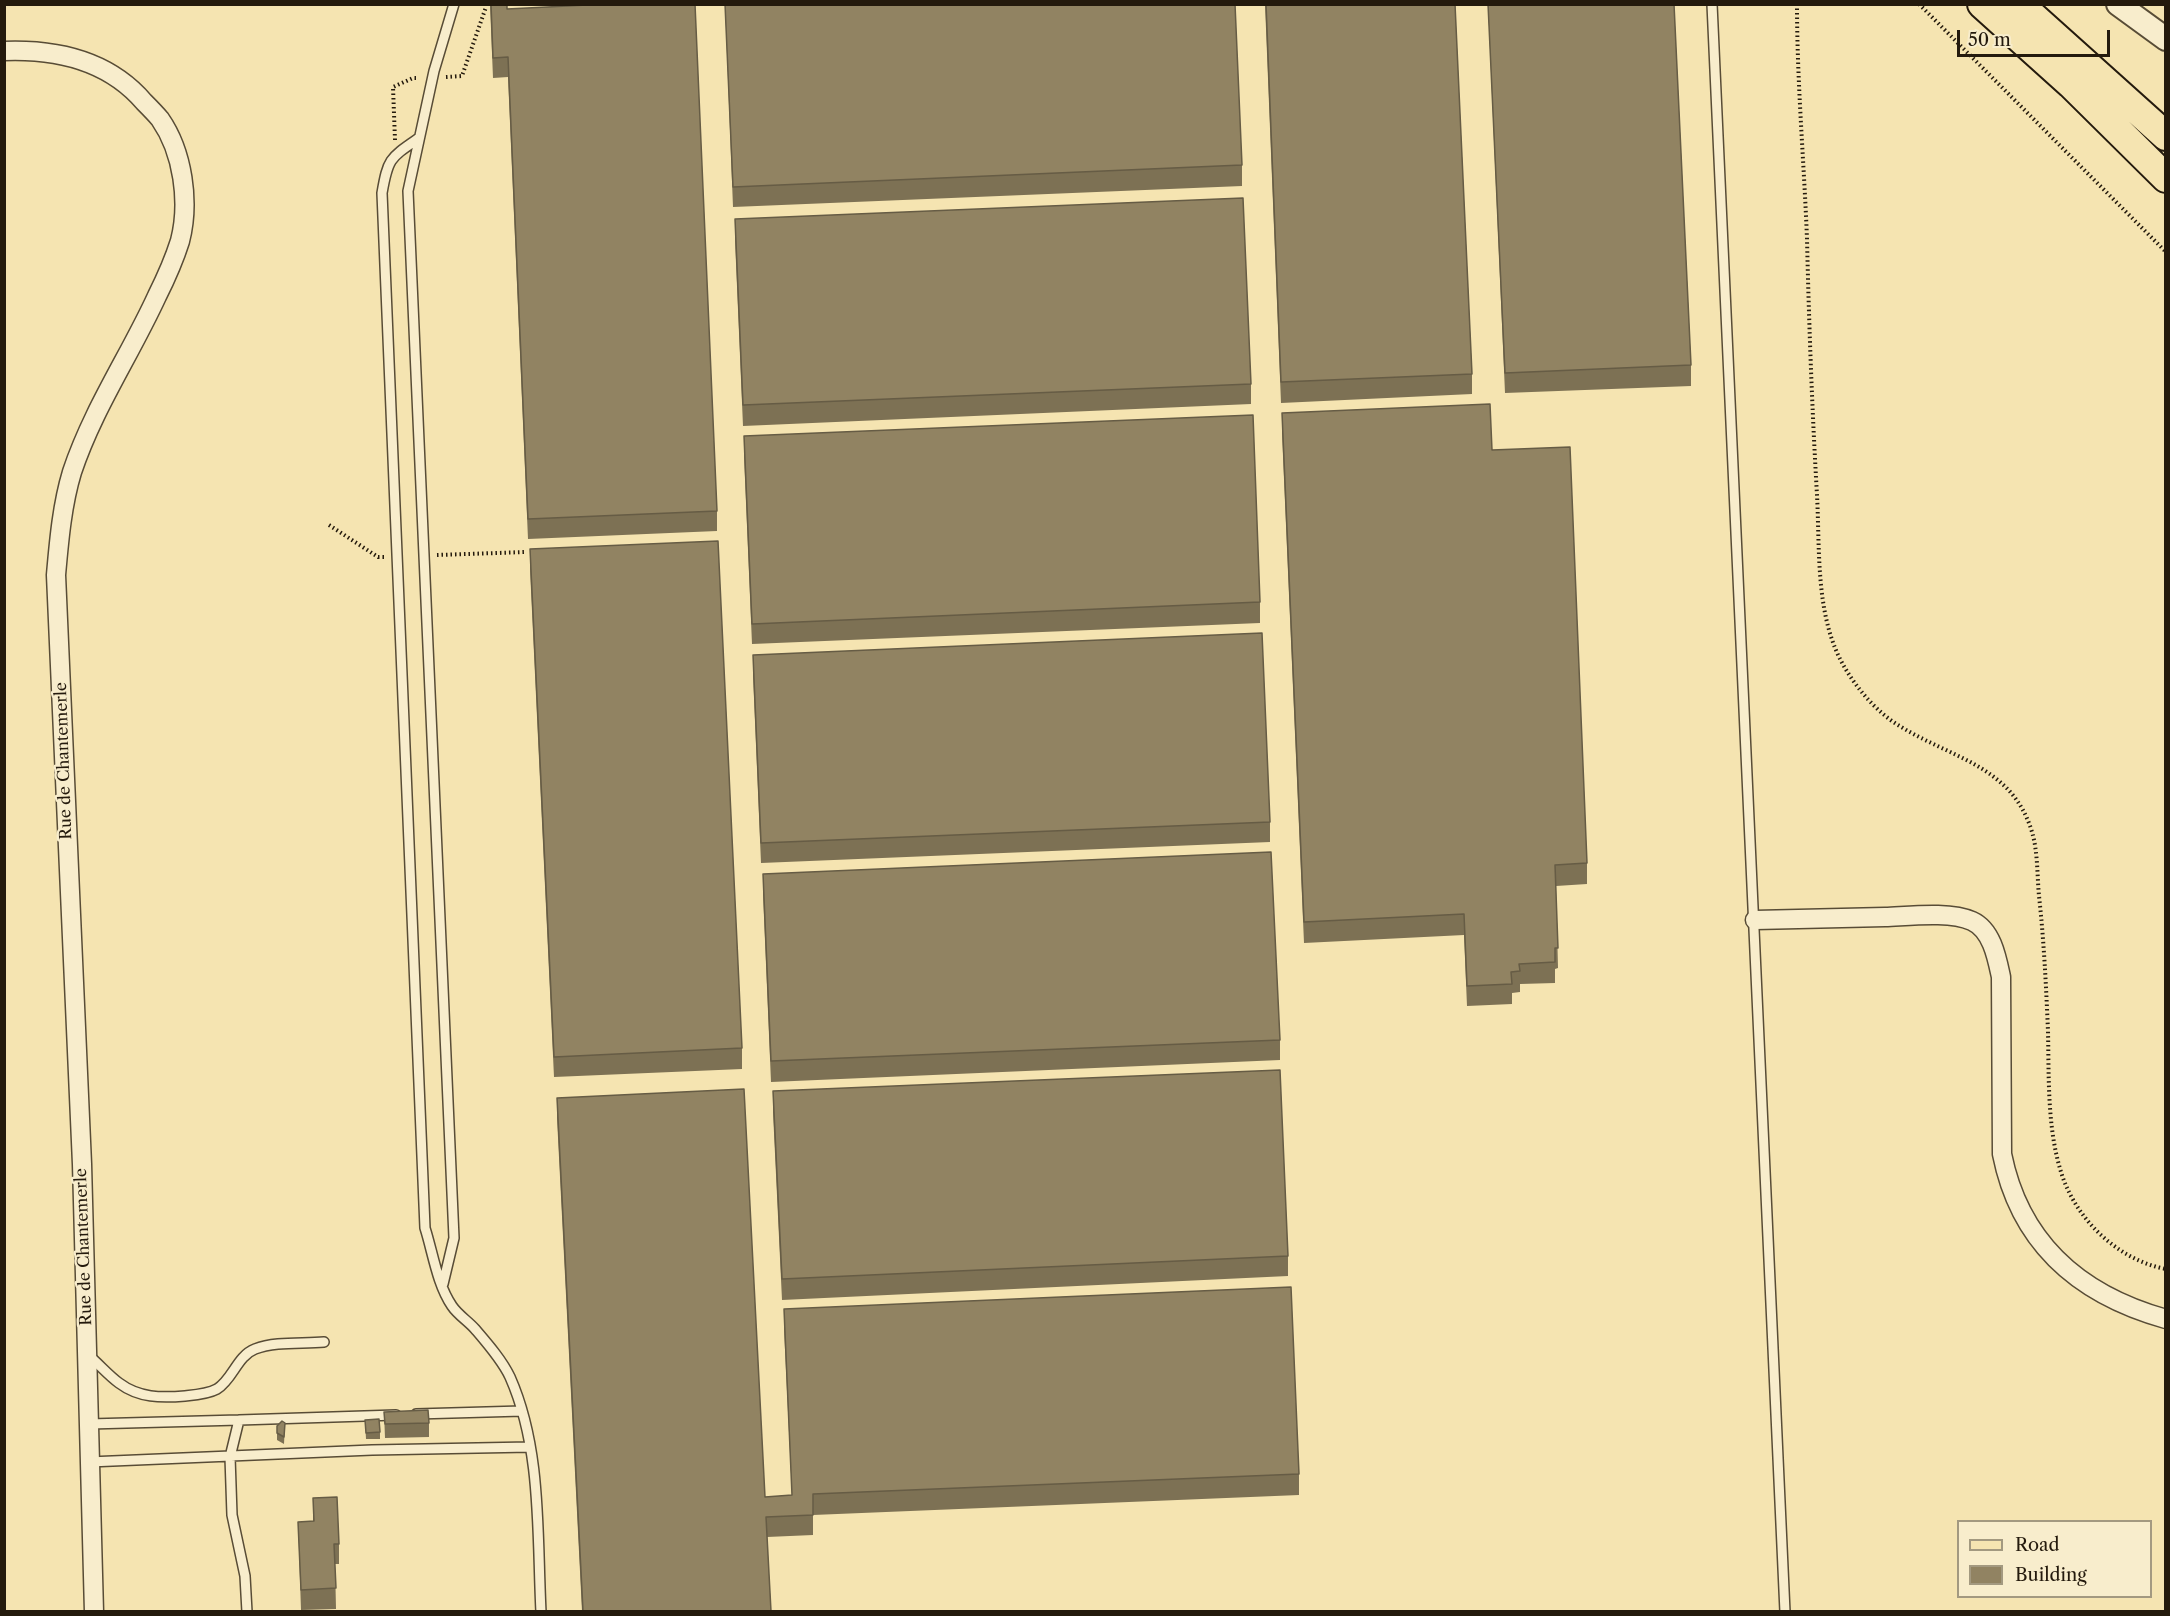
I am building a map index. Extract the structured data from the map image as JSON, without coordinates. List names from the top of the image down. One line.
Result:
{"streets":{"street":["Rue de Chantemerle"]},"legend":["Road","Building"],"scale_bar":"50 m"}
